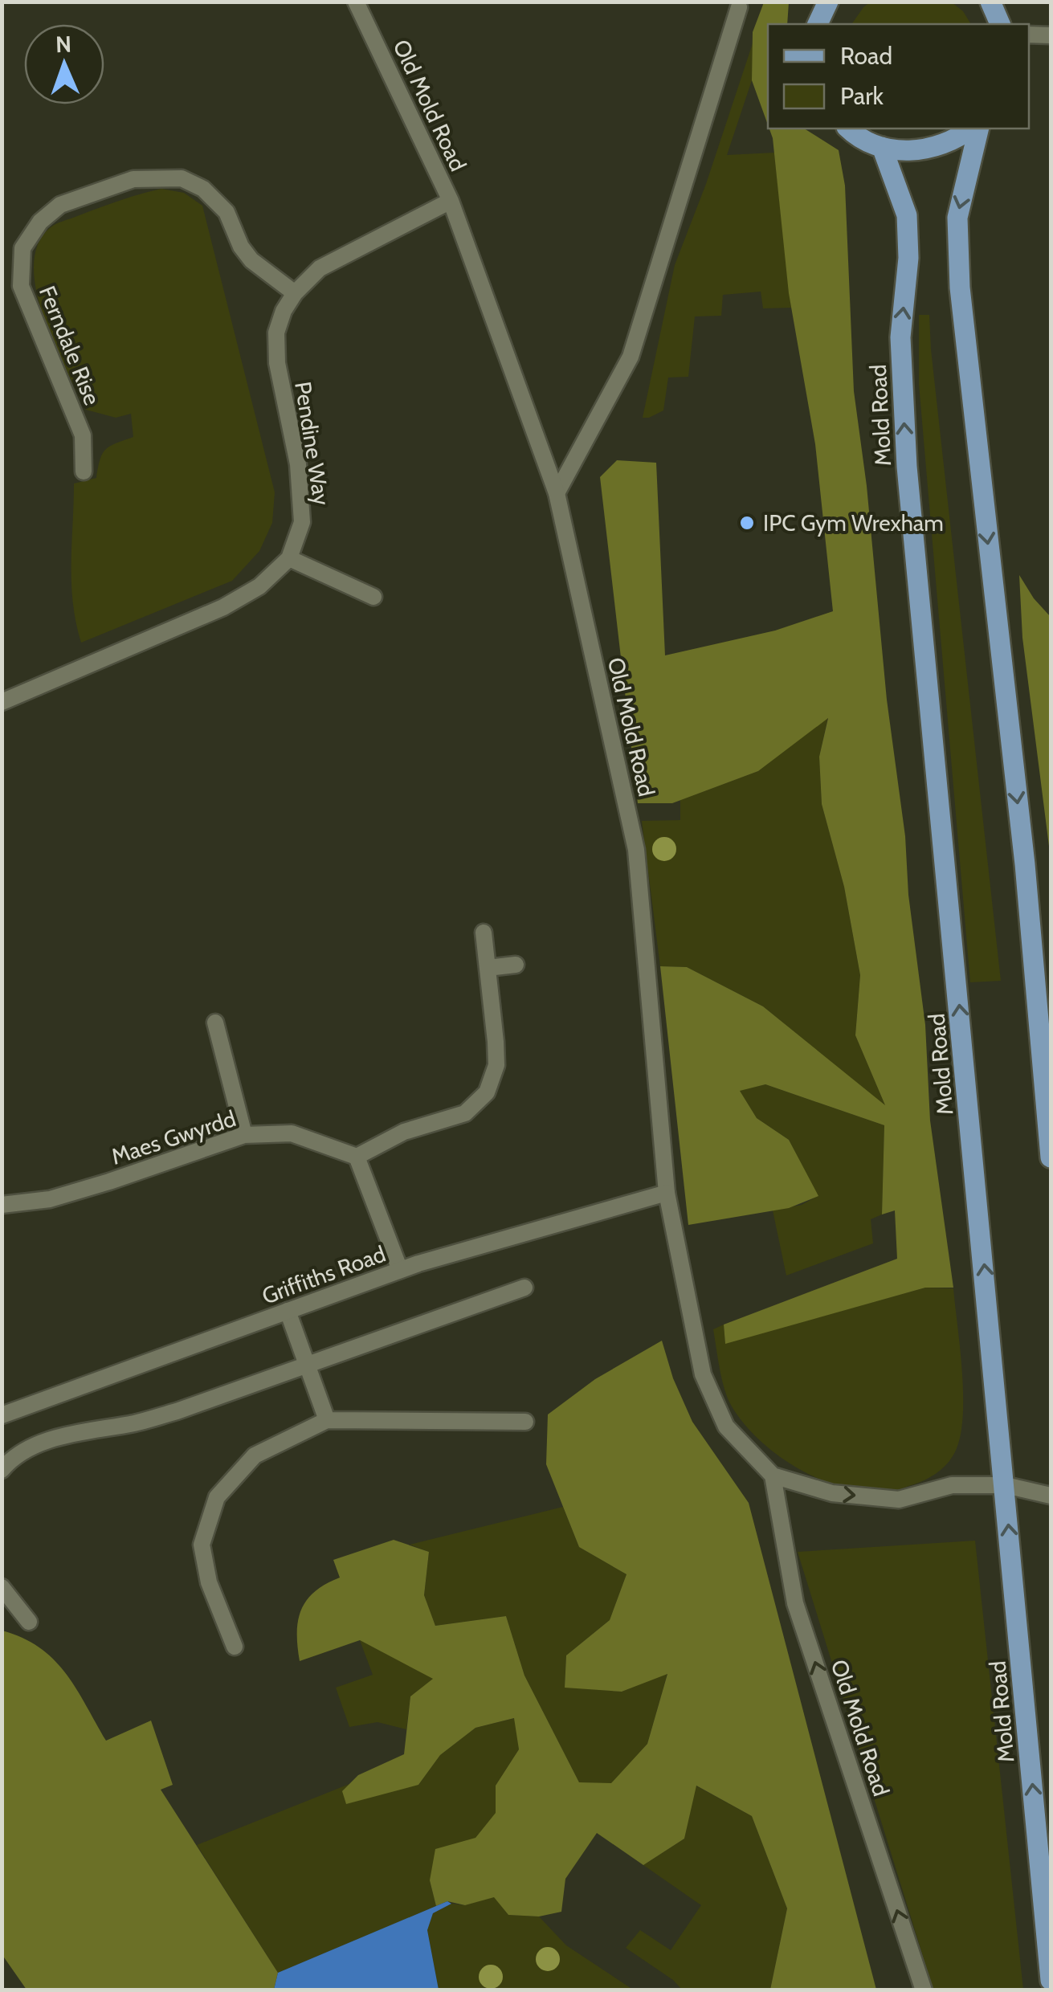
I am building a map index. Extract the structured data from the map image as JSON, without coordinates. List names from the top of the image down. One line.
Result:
{"streets":{"main road":["Mold Road"],"street":["Old Mold Road","Ferndale Rise","Pendine Way","Maes Gwyrdd","Griffiths Road"]},"crossings":[["Old Mold Road","Mold Road"],["Old Mold Road","Pendine Way"],["Old Mold Road","Griffiths Road"],["Ferndale Rise","Pendine Way"]],"places":["IPC Gym Wrexham"],"legend":["Road","Park"],"north":"top"}
